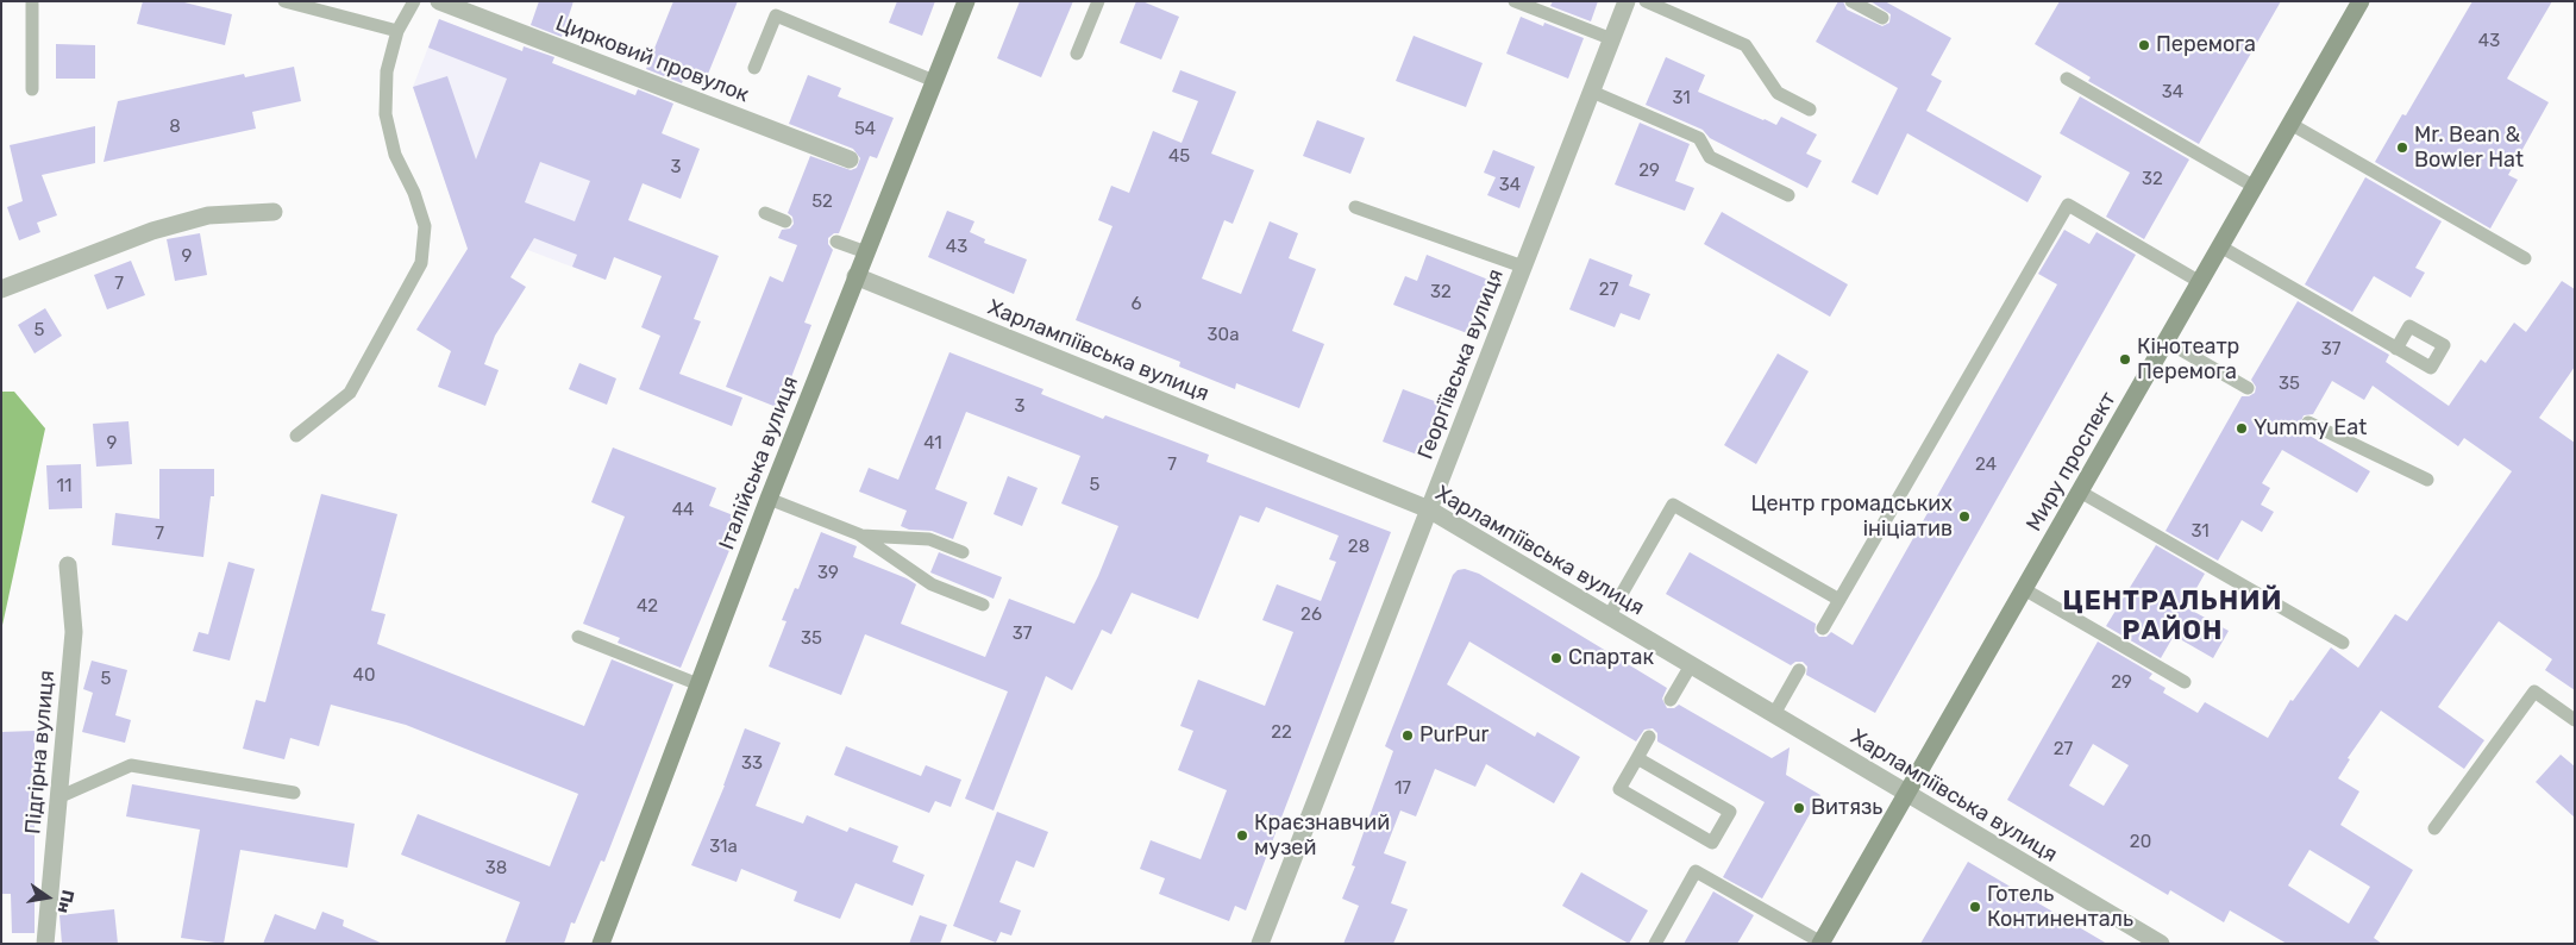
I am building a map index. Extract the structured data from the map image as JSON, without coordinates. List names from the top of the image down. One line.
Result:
{"streets":{"main road":["Миру проспект","Італійська вулиця"],"street":["Цирковий провулок","Харлампіївська вулиця","Георгіївська вулиця","Підгірна вулиця"]},"crossings":[["Харлампіївська вулиця","Георгіївська вулиця"],["Харлампіївська вулиця","Миру проспект"],["Харлампіївська вулиця","Італійська вулиця"]],"districts":["ЦЕНТРАЛЬНИЙ РАЙОН"],"places":["Перемога","Mr. Bean & Bowler Hat","Кінотеатр Перемога","Yummy Eat","Центр громадських ініціатив","Спартак","PurPur","Витязь","Краєзнавчий музей","Готель Континенталь"],"house_numbers":["43","34","31","8","54","45","3","29","32","34","52","43","9","7","27","32","6","5","30а","37","35","3","9","41","7","24","5","11","44","31","7","28","39","42","26","37","35","40","5","29","22","27","33","17","20","31а","38"],"north":"right"}
